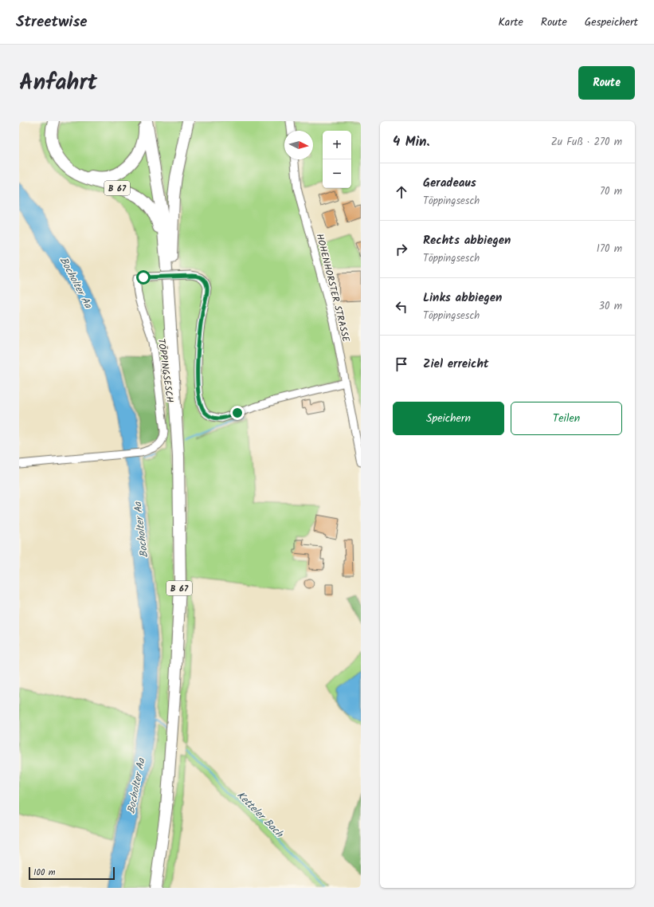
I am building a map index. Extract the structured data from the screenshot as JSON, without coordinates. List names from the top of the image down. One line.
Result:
{"streets":{"highway":["B 67"],"street":["HOHENHORSTER STRASSE","TÖPPINGSESCH"]},"crossings":[["HOHENHORSTER STRASSE","TÖPPINGSESCH"]],"water":["Bocholter Aa","Ketteler Bach"],"scale_bar":"100 m","north":"right","page":{"header":"Streetwise","nav":["Karte","Route","Gespeichert"],"title":"Anfahrt","buttons":["Route",["Speichern","Teilen"]],"heading":["4 Min.","Zu Fuß · 270 m"],"map_buttons":["+","−"],"list":[["Geradeaus","Töppingsesch","70 m"],["Rechts abbiegen","Töppingsesch","170 m"],["Links abbiegen","Töppingsesch","30 m"],"Ziel erreicht"],"scale":"100 m"}}
